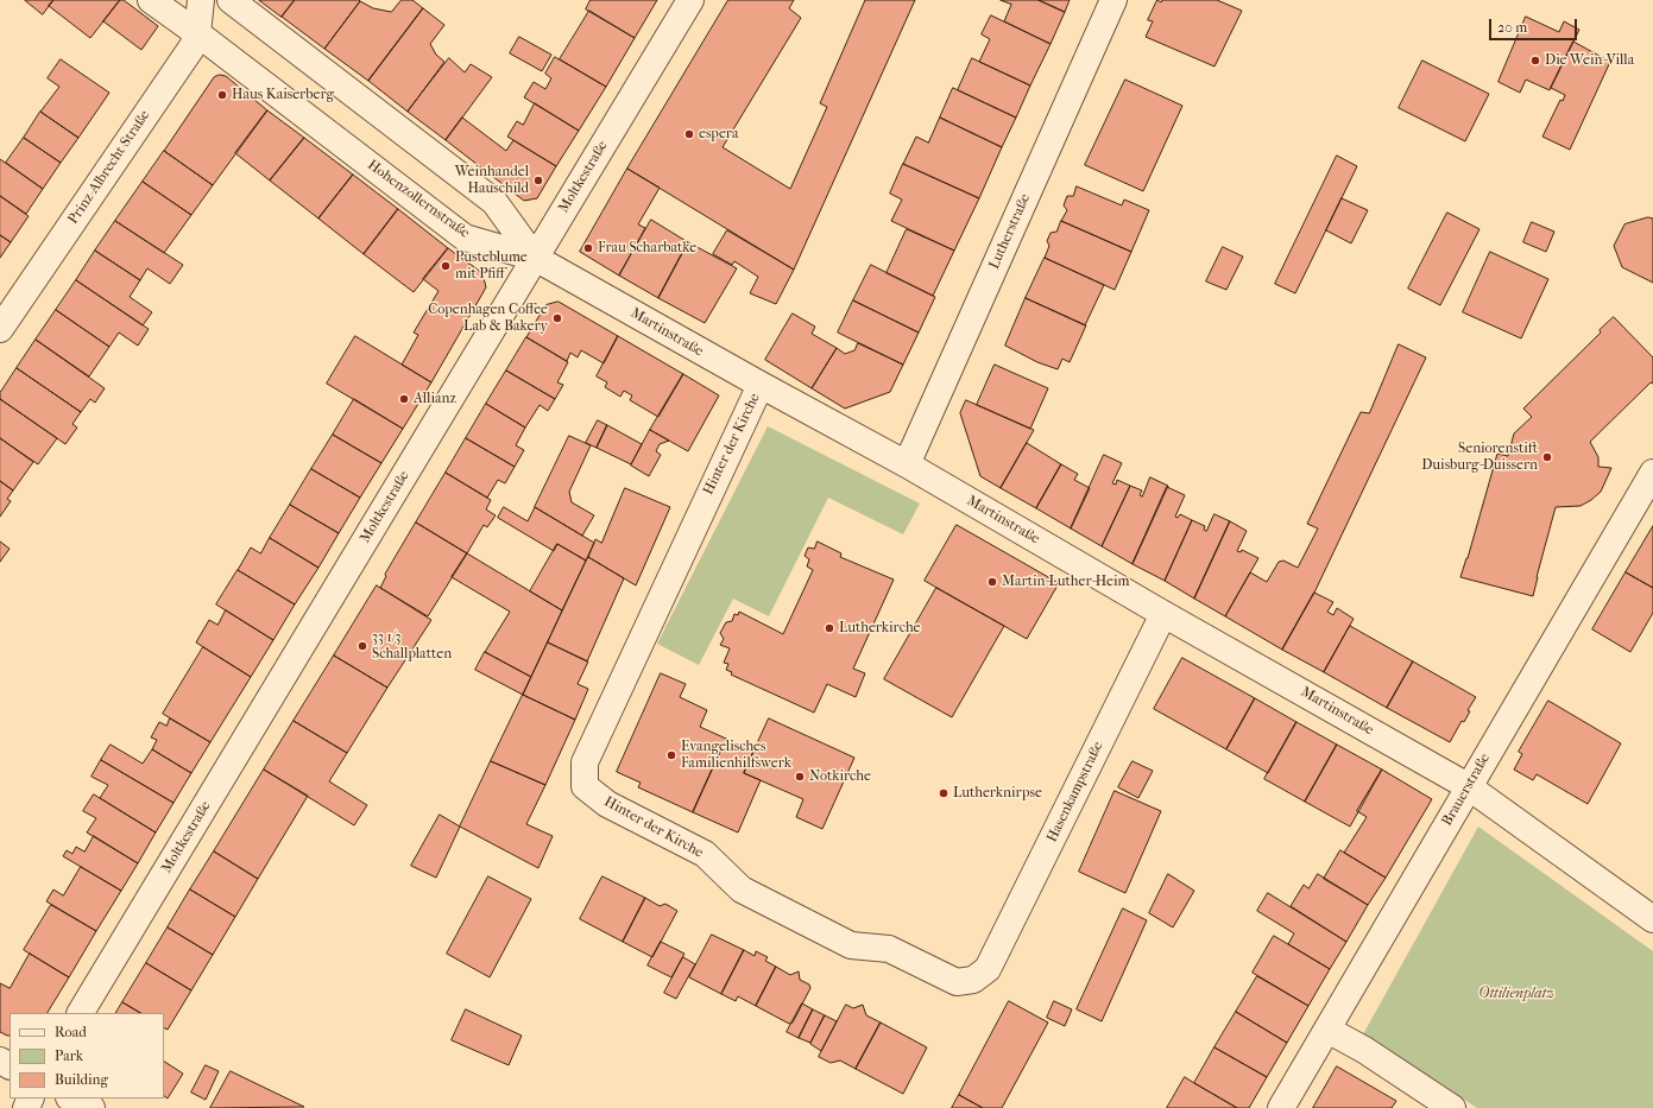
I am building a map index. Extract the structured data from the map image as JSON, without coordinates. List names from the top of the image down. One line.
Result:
{"streets":{"street":["Prinz-Albrecht-Straße","Moltkestraße","Hohenzollernstraße","Lutherstraße","Martinstraße","Hinter der Kirche","Brauerstraße","Hasenkampstraße"]},"crossings":[["Prinz-Albrecht-Straße","Hohenzollernstraße"],["Moltkestraße","Hohenzollernstraße"],["Moltkestraße","Martinstraße"],["Hohenzollernstraße","Martinstraße"],["Lutherstraße","Martinstraße"],["Martinstraße","Hinter der Kirche"],["Martinstraße","Brauerstraße"],["Martinstraße","Hasenkampstraße"],["Hinter der Kirche","Hasenkampstraße"]],"parks":["Ottilienplatz"],"places":["Die Wein-Villa","Haus Kaiserberg","espera","Weinhandel Hauschild","Frau Scharbatke","Pusteblume mit Pfiff","Copenhagen Coffee Lab & Bakery","Allianz","Seniorenstift Duisburg-Duissern","Martin-Luther-Heim","Lutherkirche","33 1/3 Schallplatten","Evangelisches Familienhilfswerk","Notkirche","Lutherknirpse"],"legend":["Road","Park","Building"],"scale_bar":"20 m"}
